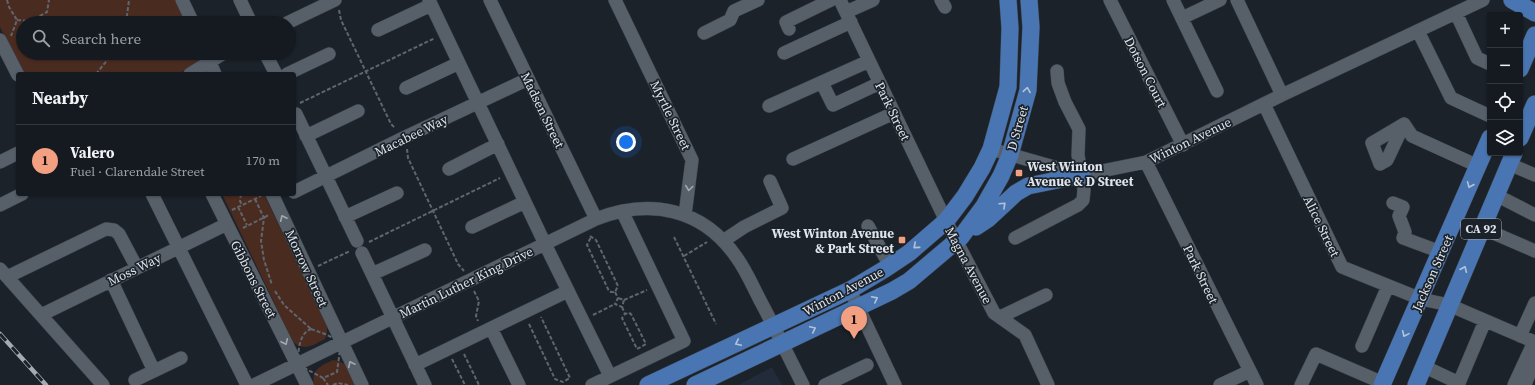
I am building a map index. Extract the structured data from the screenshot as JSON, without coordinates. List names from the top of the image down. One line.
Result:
{"streets":{"main road":["D Street","Winton Avenue","CA 92","Jackson Street"],"street":["Dotson Court","Madsen Street","Park Street","Myrtle Street","Macabee Way","Alice Street","Magna Avenue","Morrow Street","Moss Way","Gibbons Street","Martin Luther King Drive"]},"crossings":[["Dotson Court","Winton Avenue"],["Madsen Street","Macabee Way"],["Madsen Street","Martin Luther King Drive"],["Park Street","Winton Avenue"],["Park Street","Magna Avenue"],["Myrtle Street","Martin Luther King Drive"],["D Street","Winton Avenue"],["D Street","Magna Avenue"],["Winton Avenue","Alice Street"],["Winton Avenue","Magna Avenue"],["Alice Street","CA 92"],["Alice Street","Jackson Street"],["Morrow Street","Martin Luther King Drive"],["Moss Way","Gibbons Street"],["Gibbons Street","Martin Luther King Drive"]],"one_way":["Myrtle Street"],"places":{"transit":["West Winton Avenue & D Street","West Winton Avenue & Park Street"]},"page":{"map_buttons":["+","−"],"search":"Search here","heading":"Nearby","list":[{"mark":"1","name":"Valero","note":"Fuel · Clarendale Street","value":"170 m"}],"pins":"1"}}
